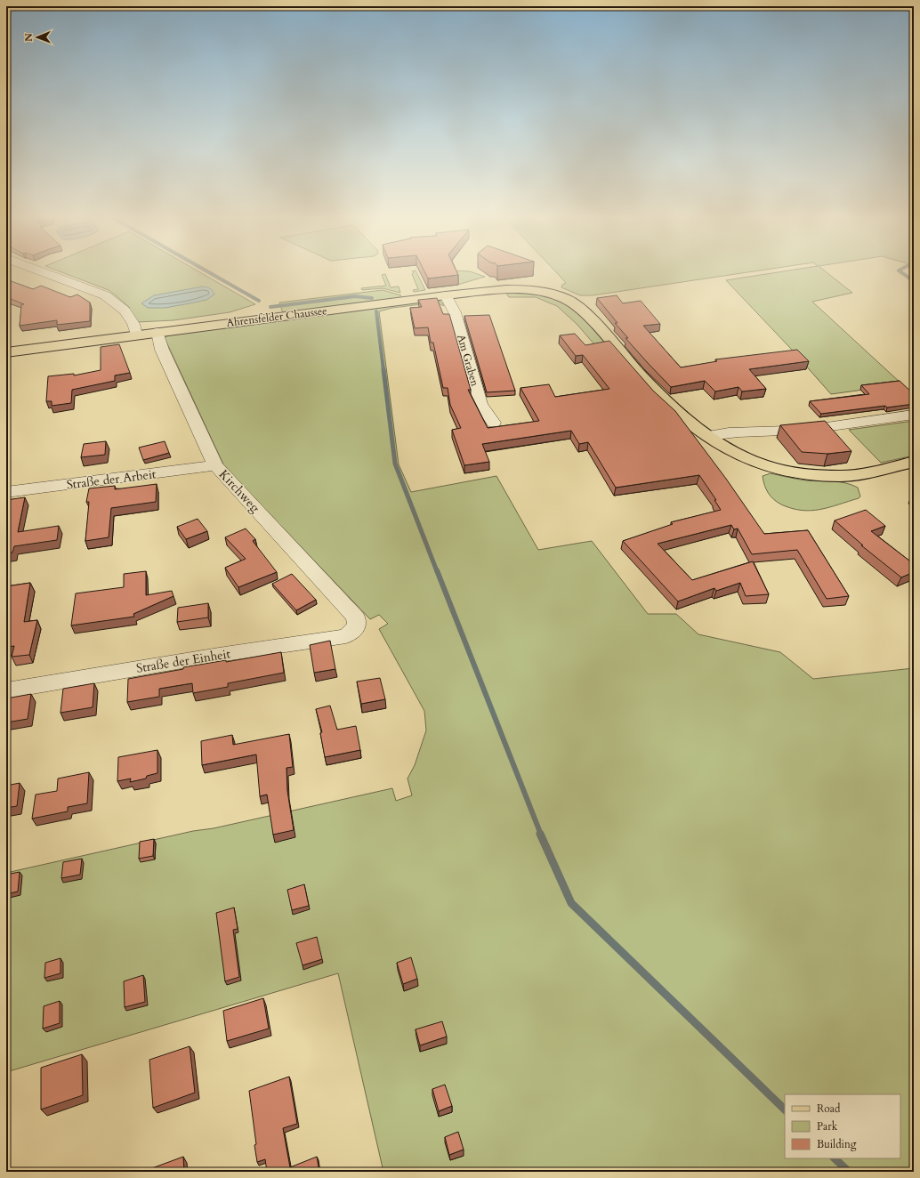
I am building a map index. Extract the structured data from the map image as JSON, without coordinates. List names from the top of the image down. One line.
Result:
{"streets":{"main road":["Ahrensfelder Chaussee"],"street":["Am Graben","Straße der Arbeit","Kirchweg","Straße der Einheit"]},"crossings":[["Ahrensfelder Chaussee","Am Graben"],["Ahrensfelder Chaussee","Kirchweg"],["Straße der Arbeit","Kirchweg"],["Kirchweg","Straße der Einheit"]],"legend":["Road","Park","Building"],"north":"left"}
